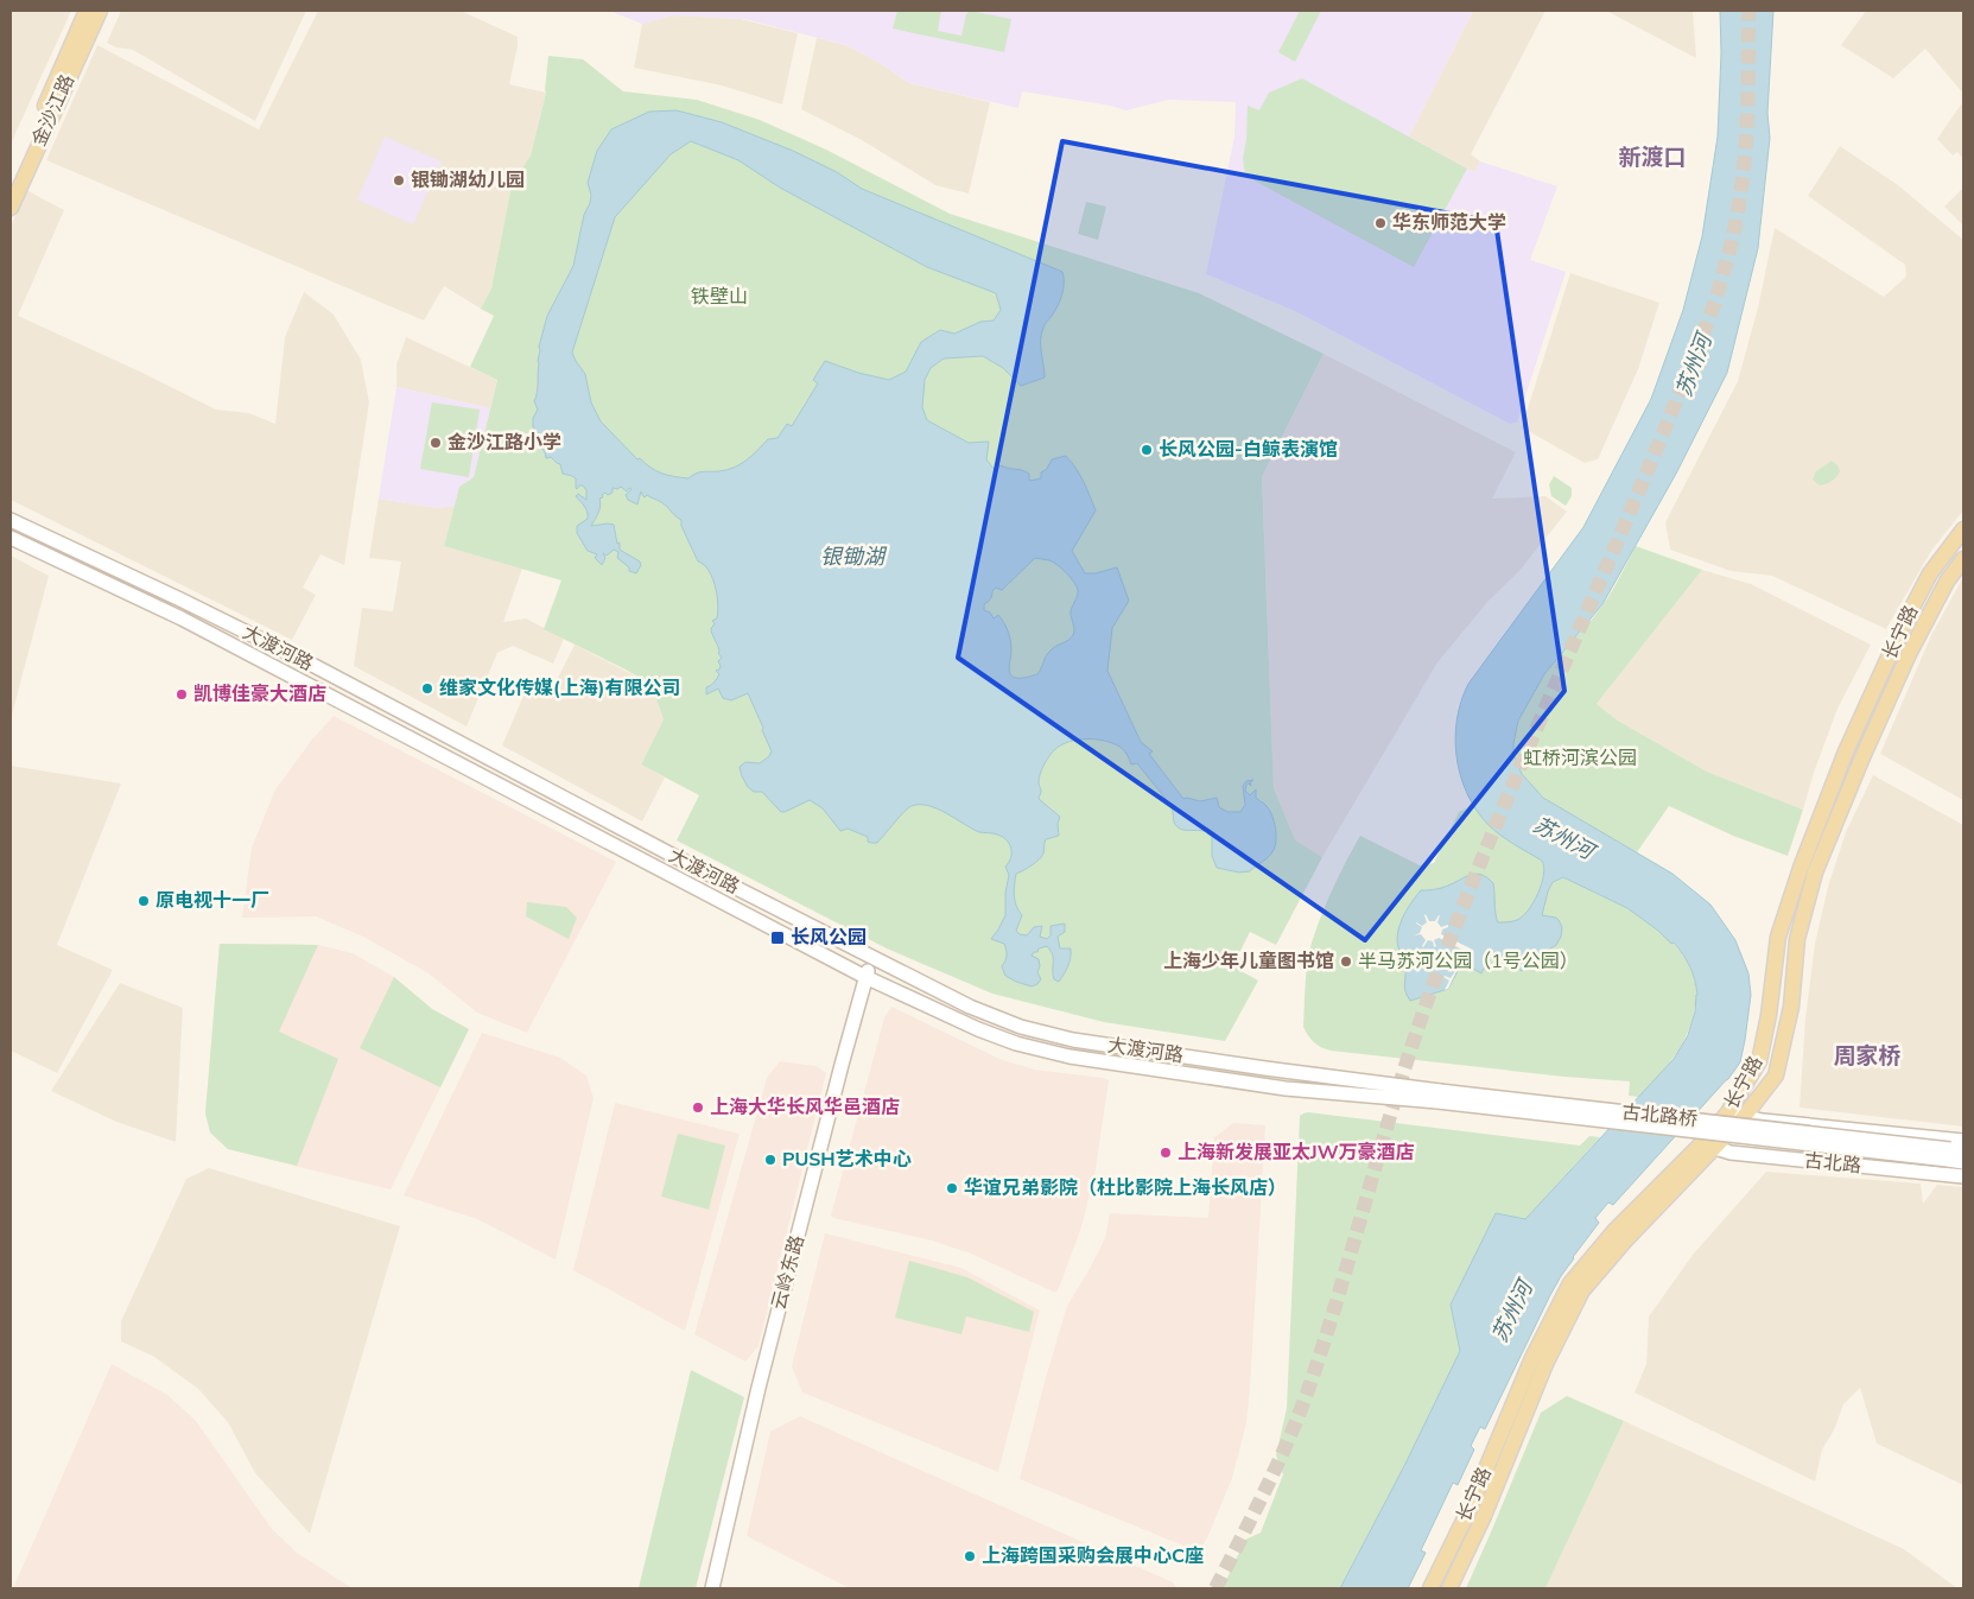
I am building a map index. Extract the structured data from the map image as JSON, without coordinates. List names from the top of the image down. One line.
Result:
{"streets":{"main road":["金沙江路","长宁路","大渡河路","古北路桥","古北路","云岭东路"]},"crossings":[["长宁路","古北路"],["大渡河路","古北路桥"],["大渡河路","云岭东路"]],"districts":["新渡口","周家桥"],"water":["苏州河","银锄湖"],"parks":["铁壁山","虹桥河滨公园","半马苏河公园（1号公园）"],"places":{"other":["银锄湖幼儿园","华东师范大学","金沙江路小学","长风公园-白鲸表演馆","维家文化传媒(上海)有限公司","凯博佳豪大酒店","原电视十一厂","上海少年儿童图书馆","上海大华长风华邑酒店","上海新发展亚太JW万豪酒店","PUSH艺术中心","华谊兄弟影院（杜比影院上海长风店）","上海跨国采购会展中心C座"],"transit":["长风公园"]}}
